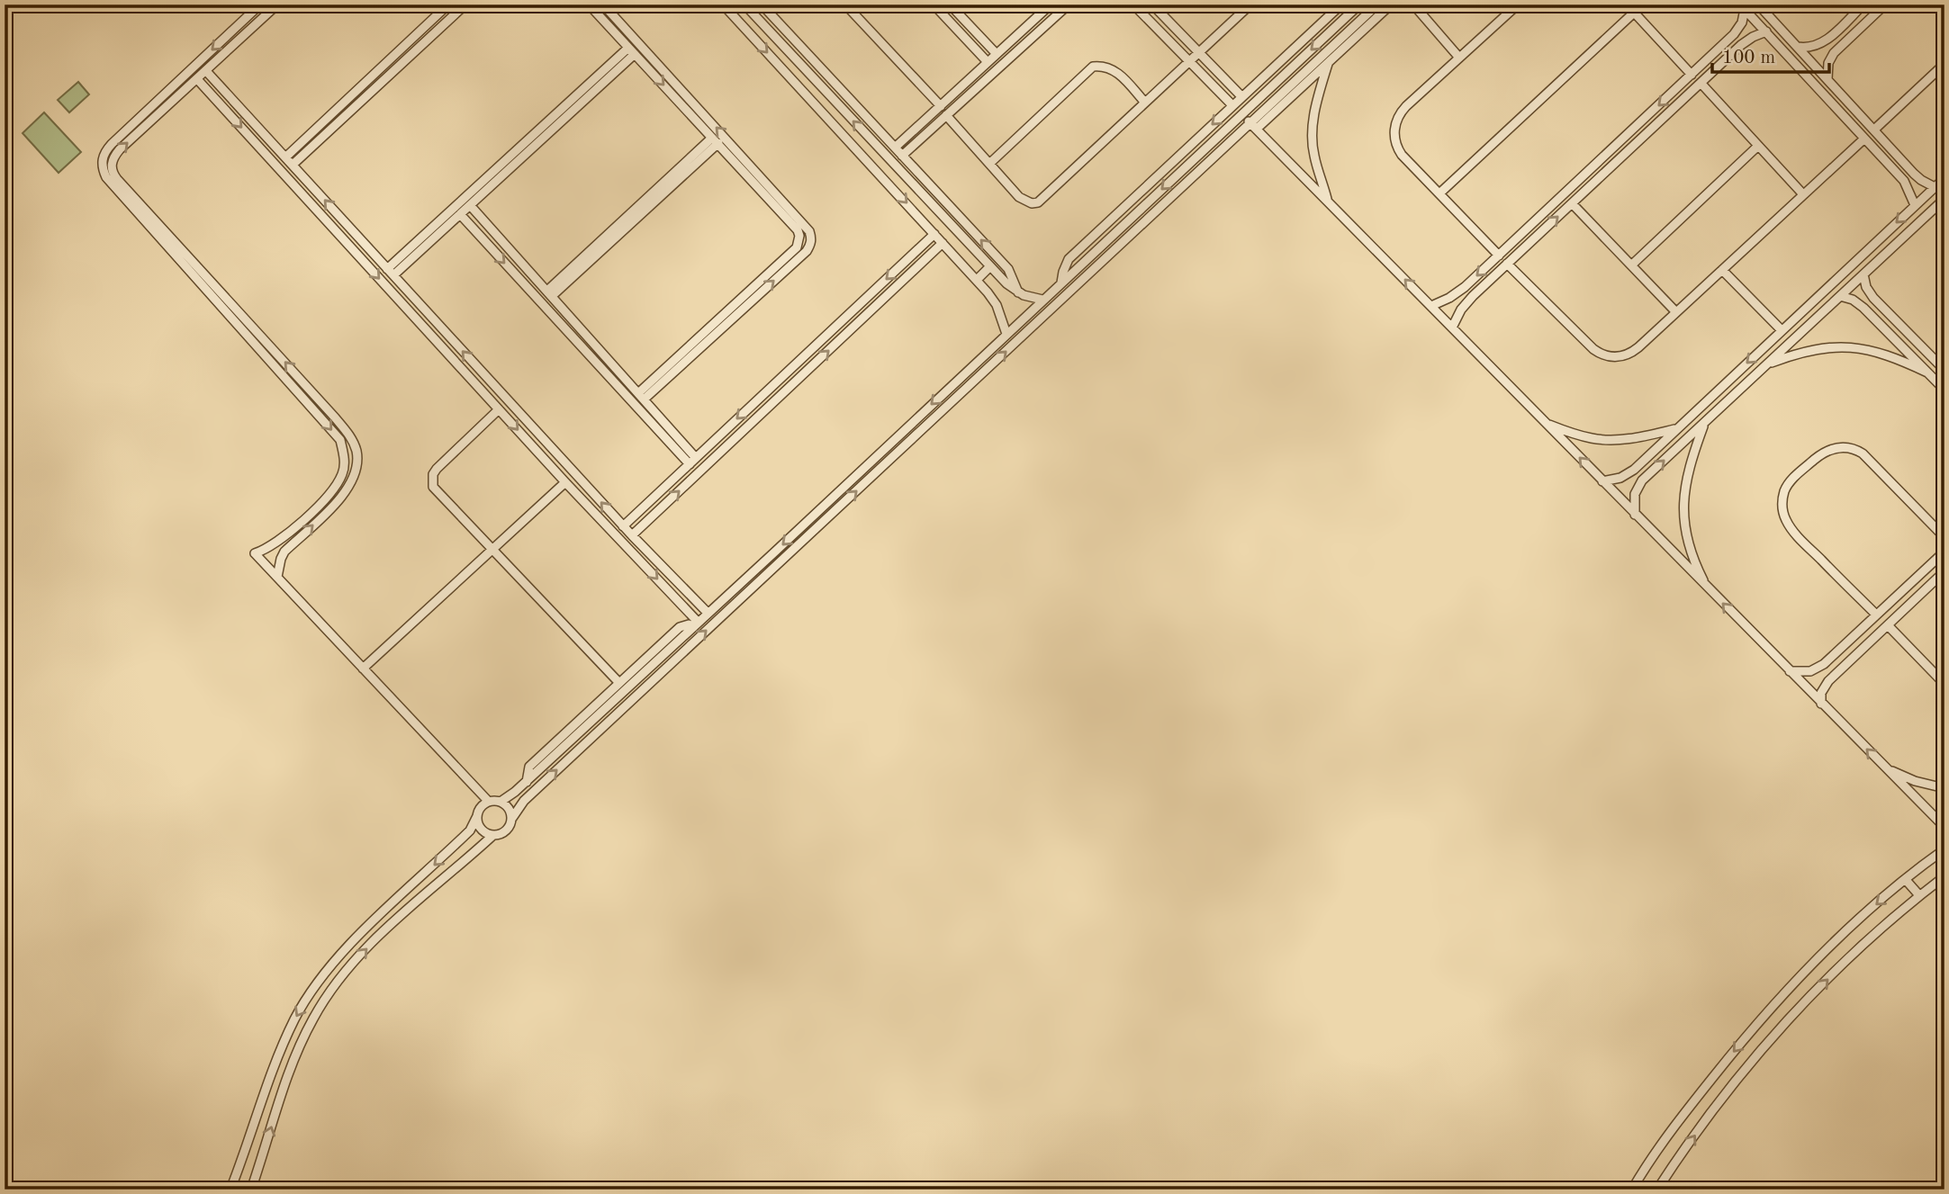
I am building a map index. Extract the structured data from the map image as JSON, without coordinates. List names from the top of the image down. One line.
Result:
{"scale_bar":"100 m"}
